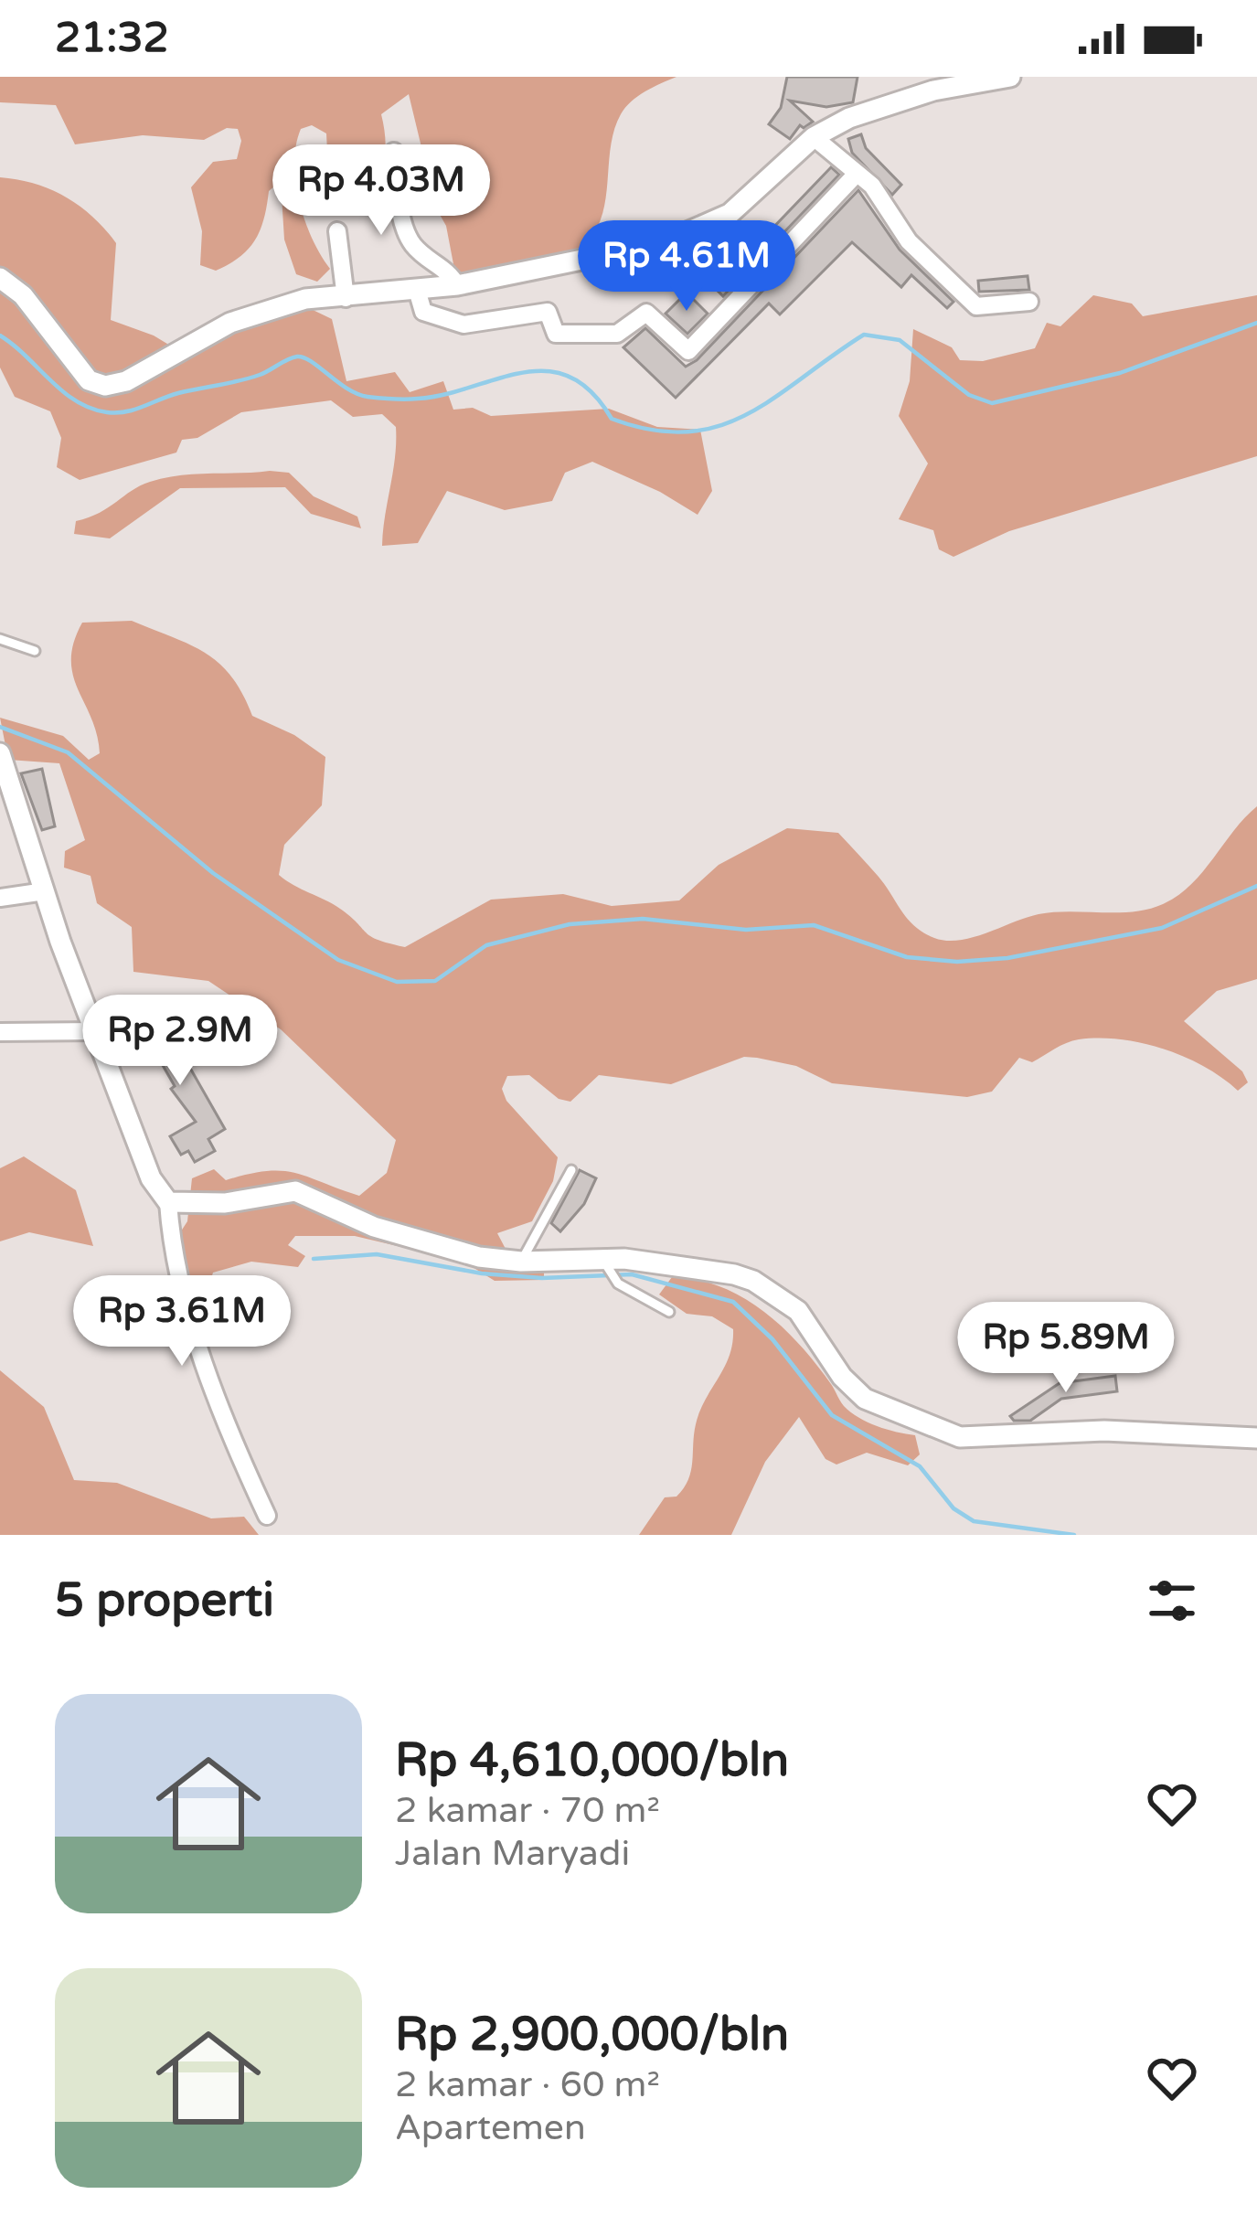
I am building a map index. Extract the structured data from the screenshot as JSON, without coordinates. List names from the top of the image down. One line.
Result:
{"page":{"status":"21:32","price":["Rp 4.03M","Rp 4.61M","Rp 2.9M","Rp 3.61M","Rp 5.89M"],"heading":"5 properti","list":[{"name":"Rp 4,610,000/bln","note":"2 kamar · 70 m² · Jalan Maryadi"},{"name":"Rp 2,900,000/bln","note":"2 kamar · 60 m² · Apartemen"}]}}
